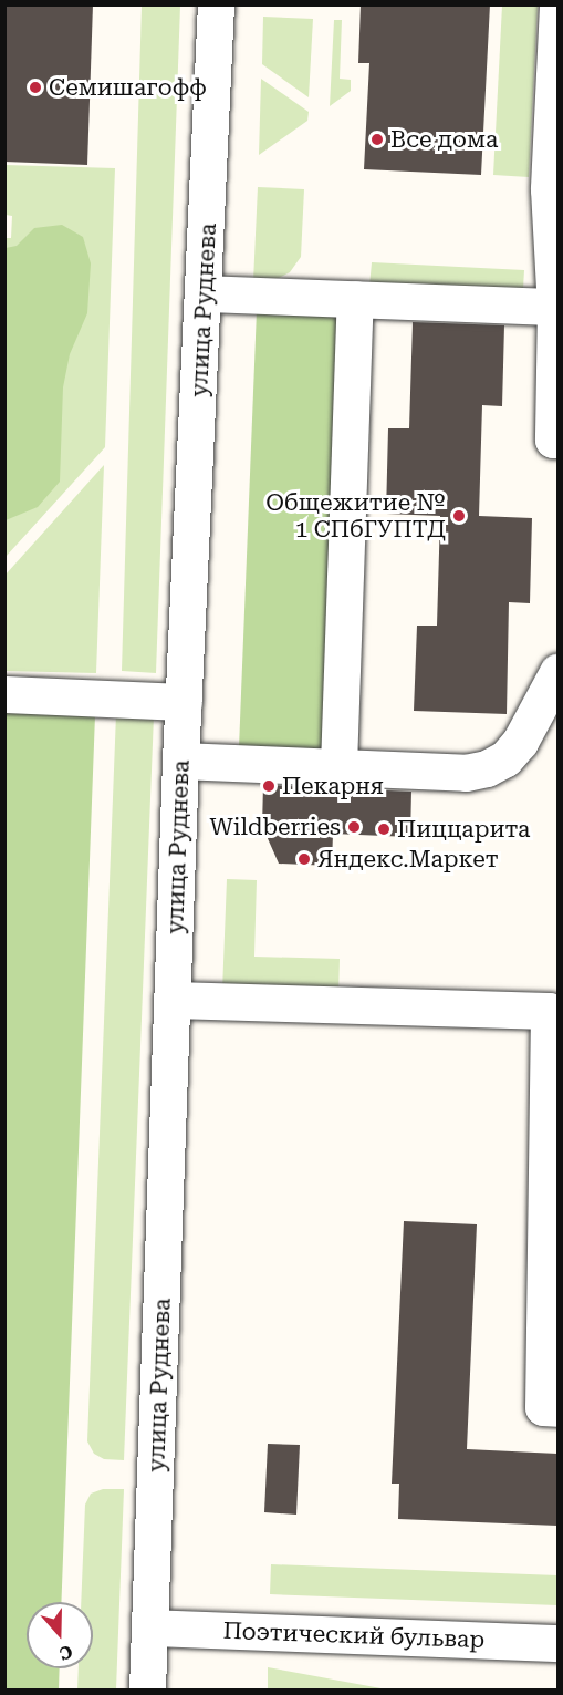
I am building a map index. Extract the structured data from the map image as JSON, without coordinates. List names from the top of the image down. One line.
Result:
{"streets":{"street":["улица Руднева","Поэтический бульвар"]},"crossings":[["улица Руднева","Поэтический бульвар"]],"places":["Семишагофф","Все дома","Общежитие № 1 СПбГУПТД","Пекарня","Wildberries","Пиццарита","Яндекс.Маркет"],"north":"bottom"}
